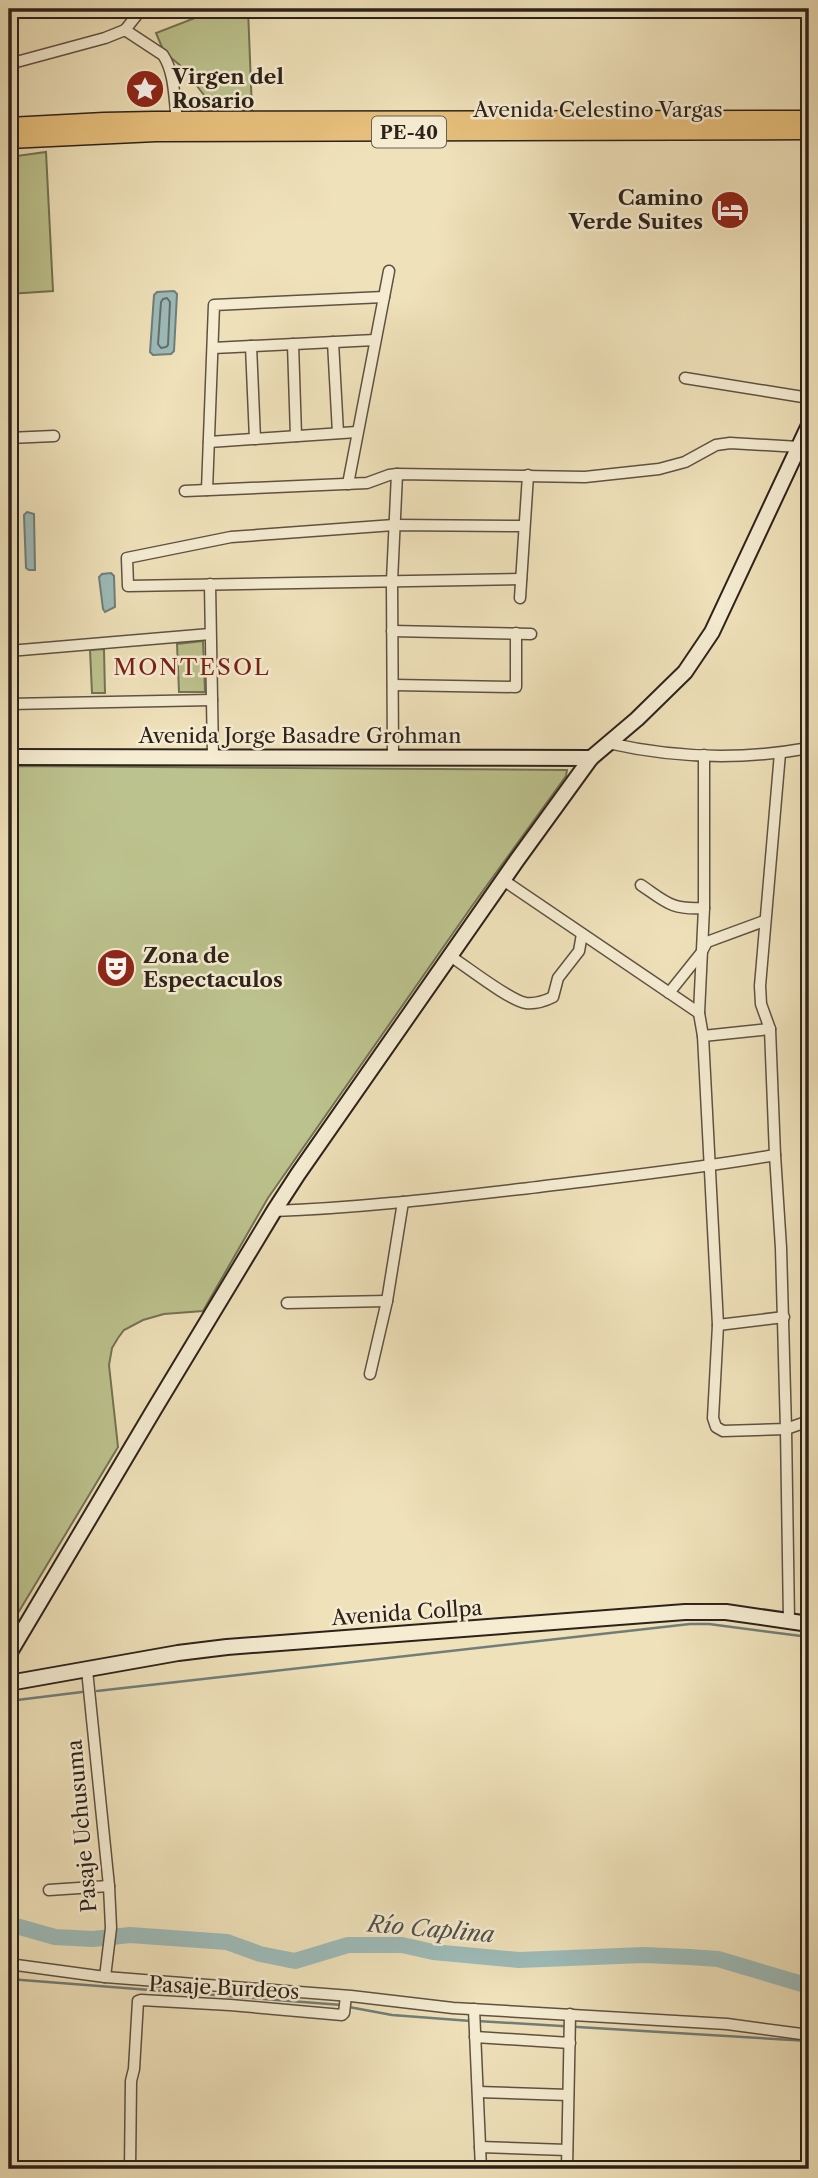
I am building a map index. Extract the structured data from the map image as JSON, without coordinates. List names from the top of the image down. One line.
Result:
{"streets":{"highway":["Avenida Celestino Vargas","PE-40"],"main road":["Avenida Jorge Basadre Grohman","Avenida Collpa"],"street":["Pasaje Uchusuma","Pasaje Burdeos"]},"crossings":[["Avenida Collpa","Pasaje Uchusuma"]],"districts":["MONTESOL"],"water":["Río Caplina"],"places":{"place":["Virgen del Rosario"],"hotel":["Camino Verde Suites"],"theatre":["Zona de Espectaculos"]}}
